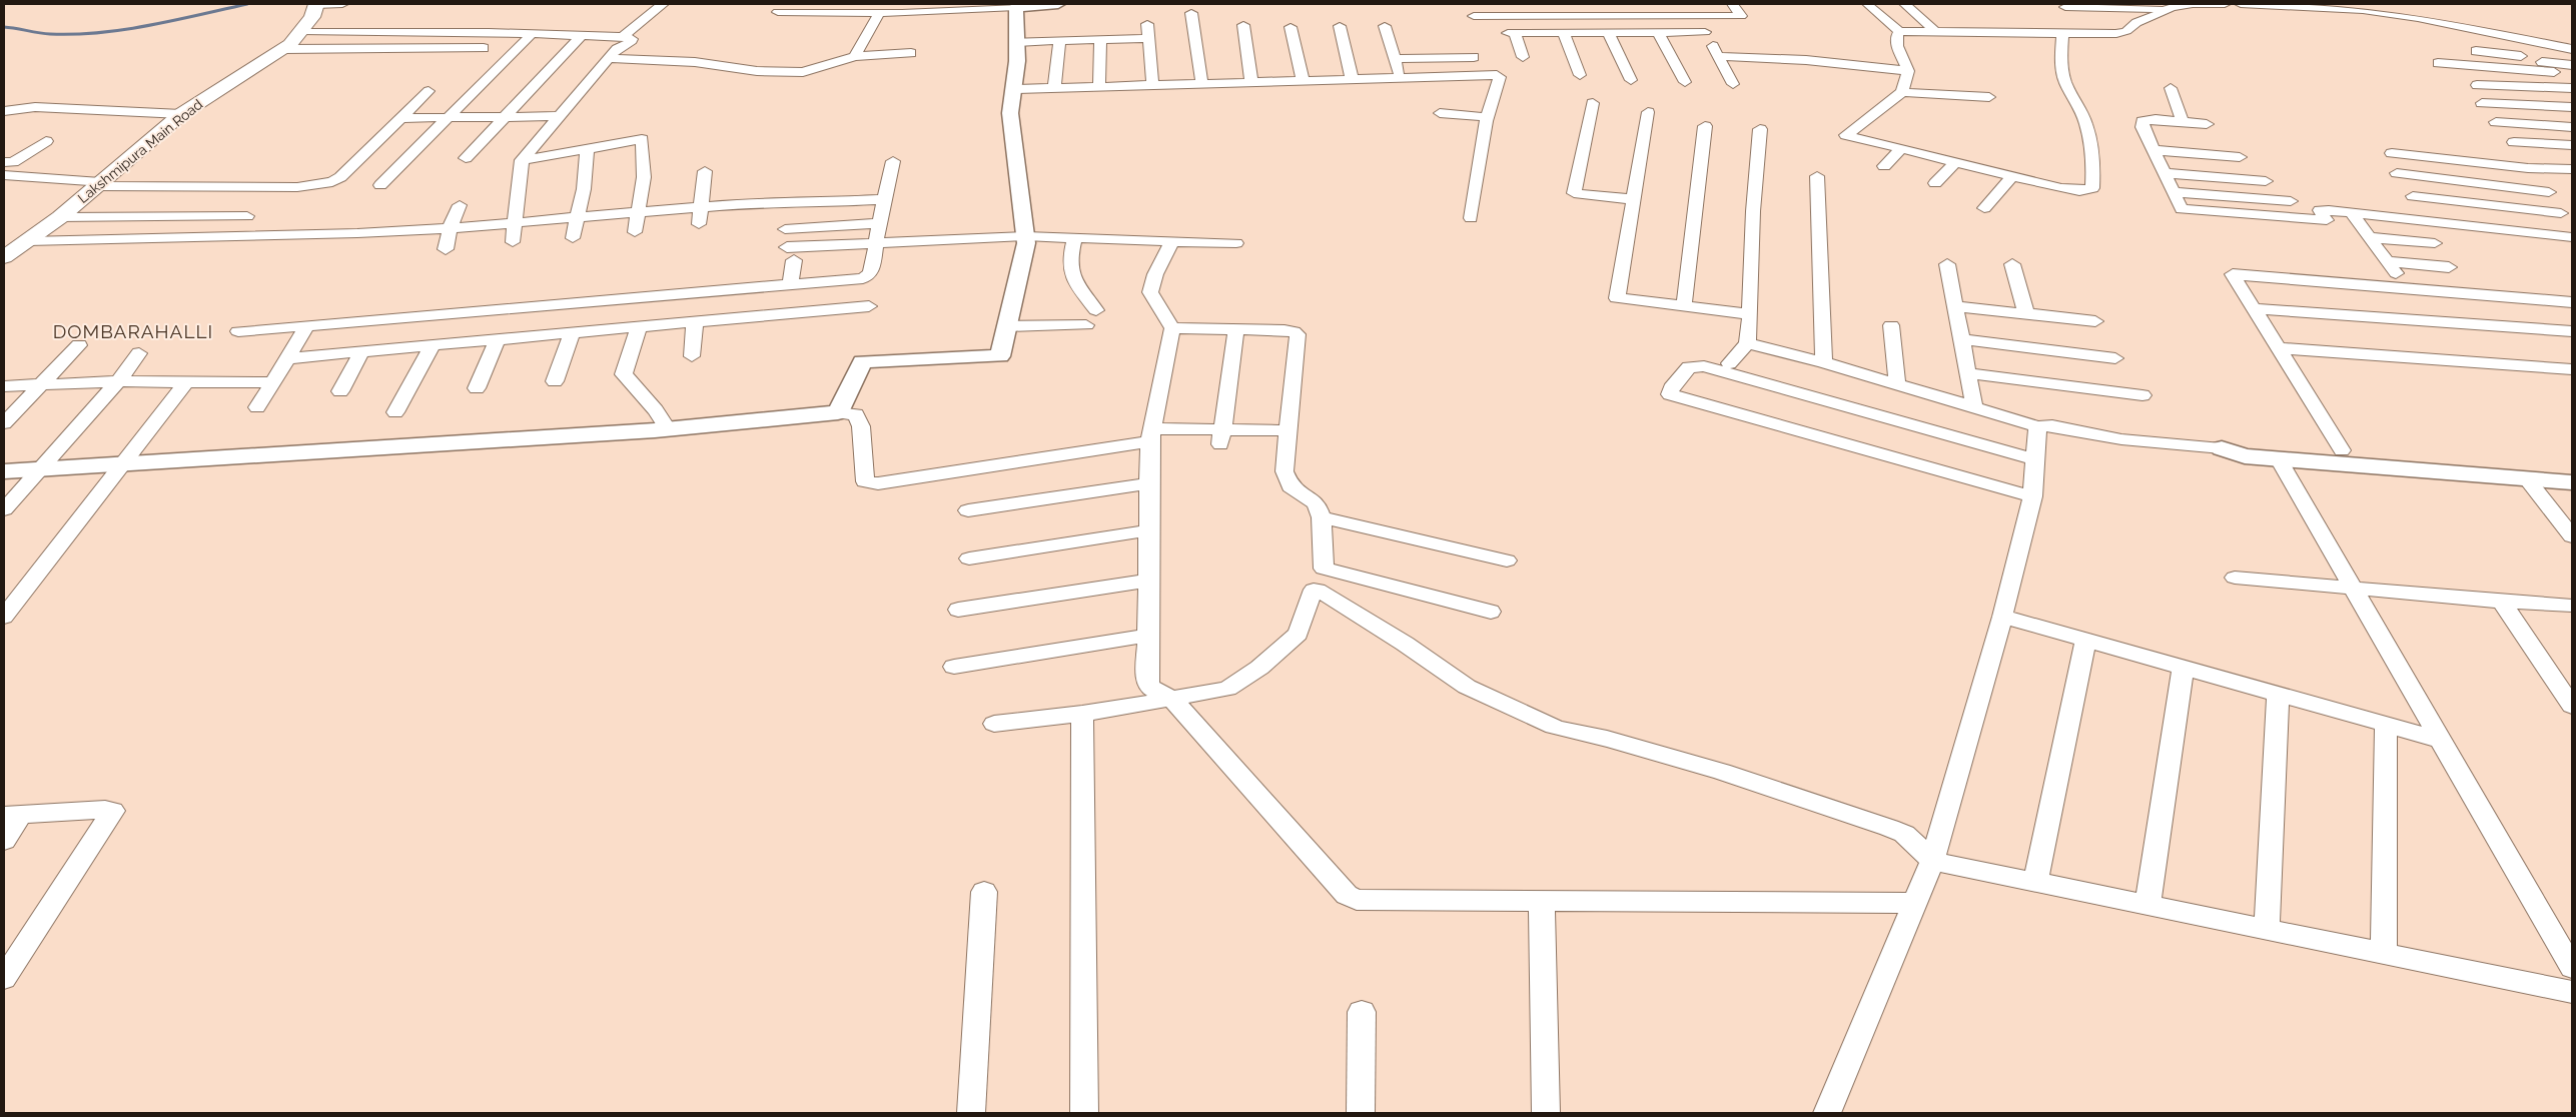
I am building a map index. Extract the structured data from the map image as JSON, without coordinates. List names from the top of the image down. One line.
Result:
{"streets":{"main road":["Lakshmipura Main Road"]},"districts":["DOMBARAHALLI"]}
